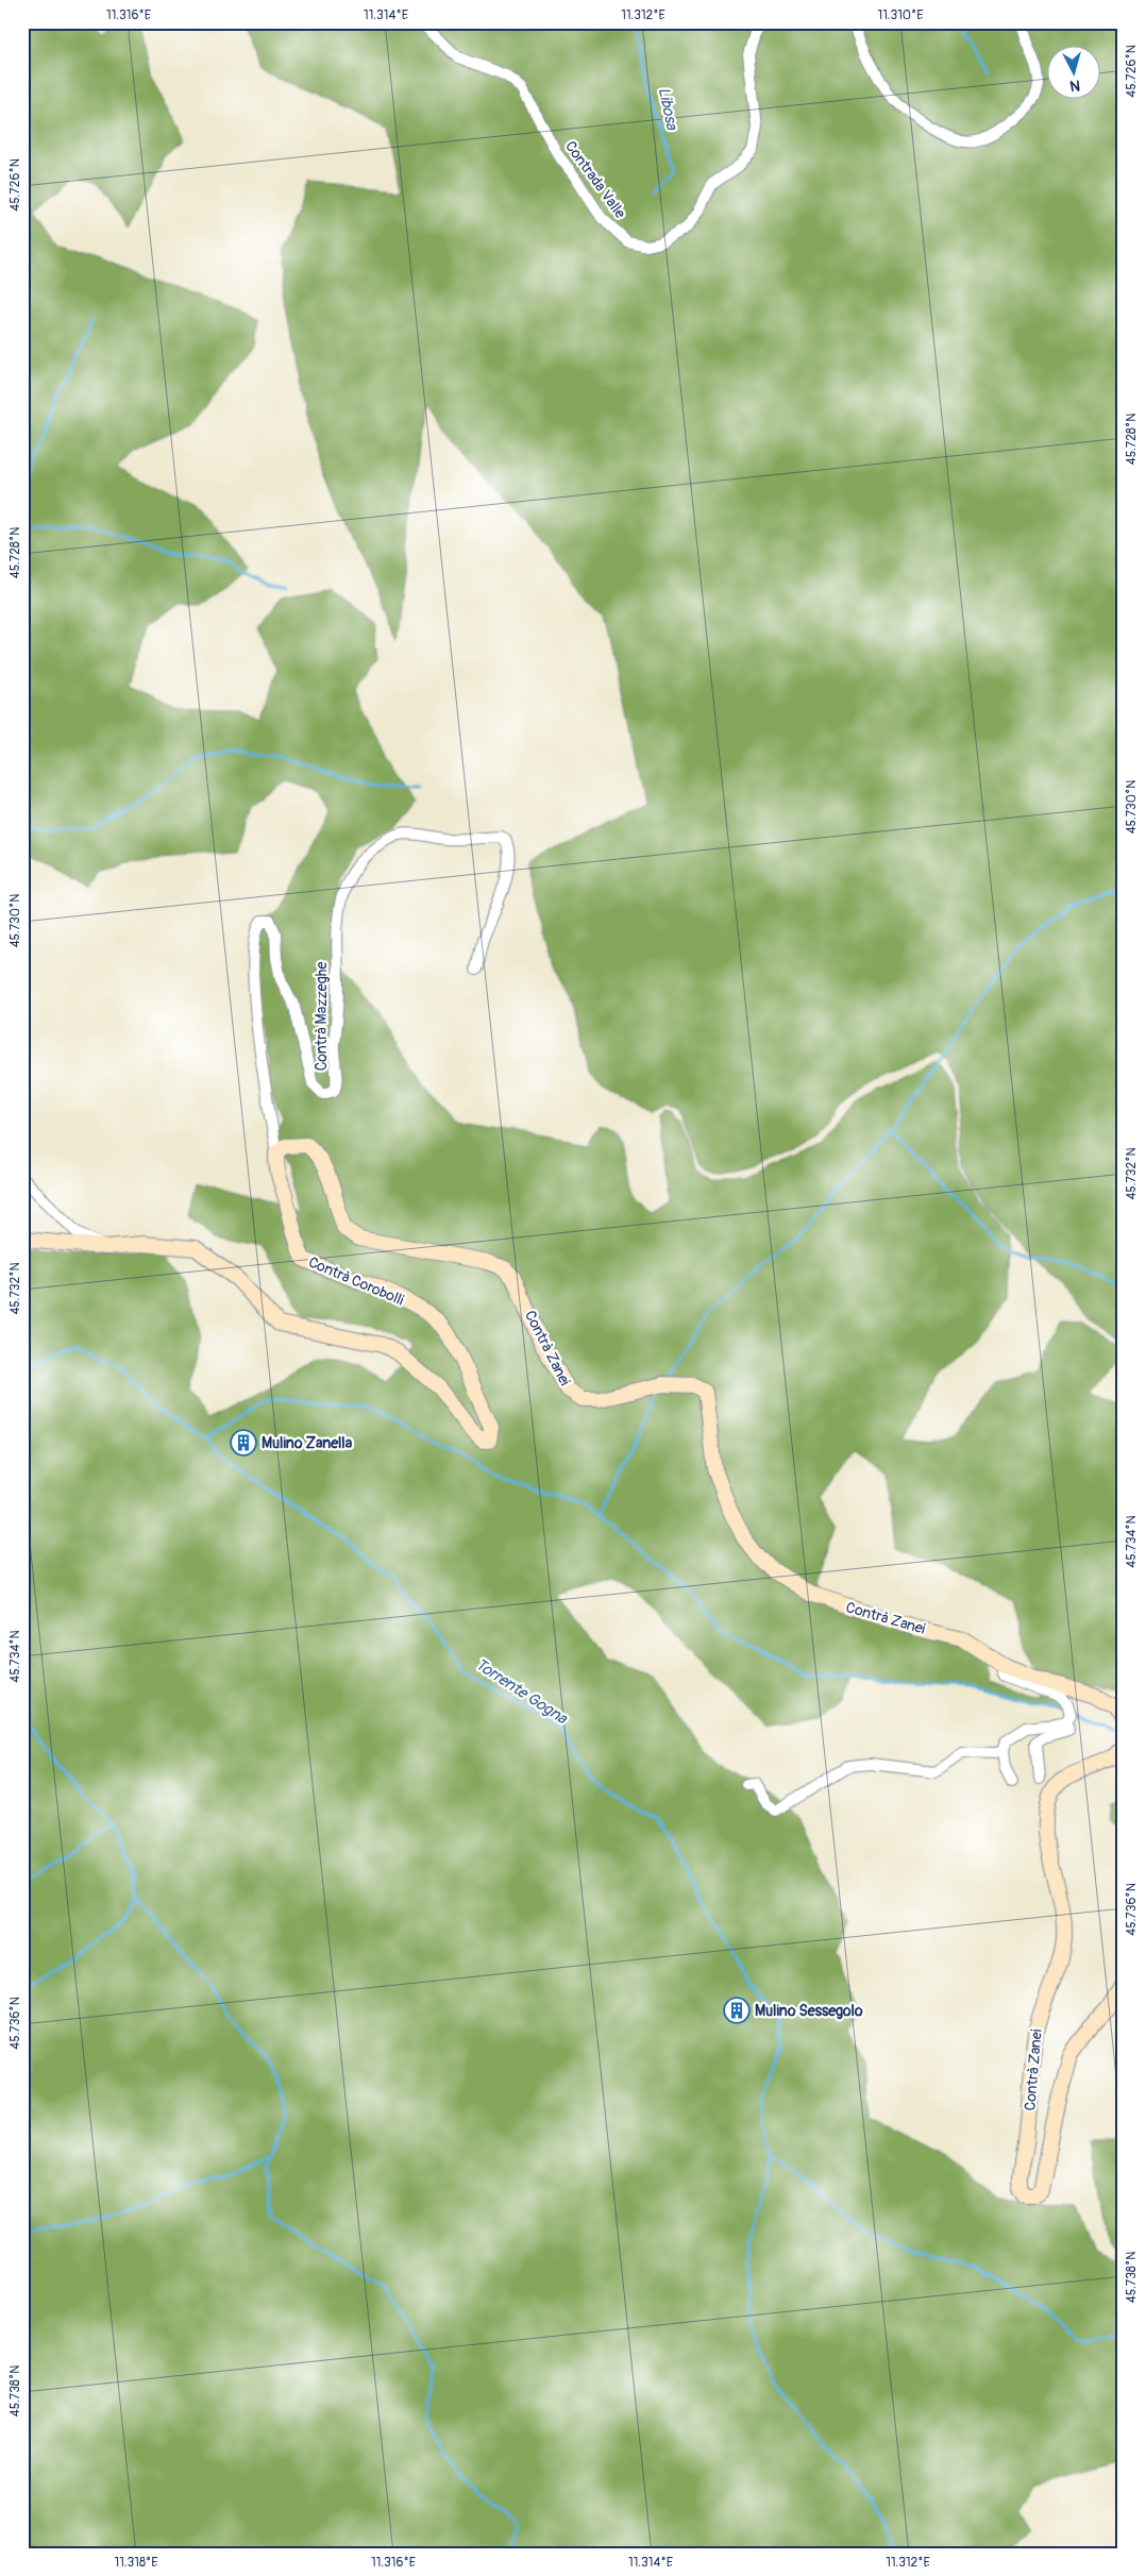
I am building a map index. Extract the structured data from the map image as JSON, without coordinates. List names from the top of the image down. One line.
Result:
{"streets":{"street":["Contrada Valle","Contrà Mazzeghe","Contrà Corobolli","Contrà Zanei"]},"crossings":[["Contrà Mazzeghe","Contrà Corobolli"],["Contrà Mazzeghe","Contrà Zanei"],["Contrà Corobolli","Contrà Zanei"]],"water":["Libosa","Torrente Gogna"],"places":{"building":["Mulino Zanella","Mulino Sessegolo"]},"north":"bottom","coordinates":["11.316°E","11.314°E","11.312°E","11.310°E","45.726°N","45.728°N","45.730°N","45.732°N","45.734°N","45.736°N","45.738°N","11.318°E"]}
